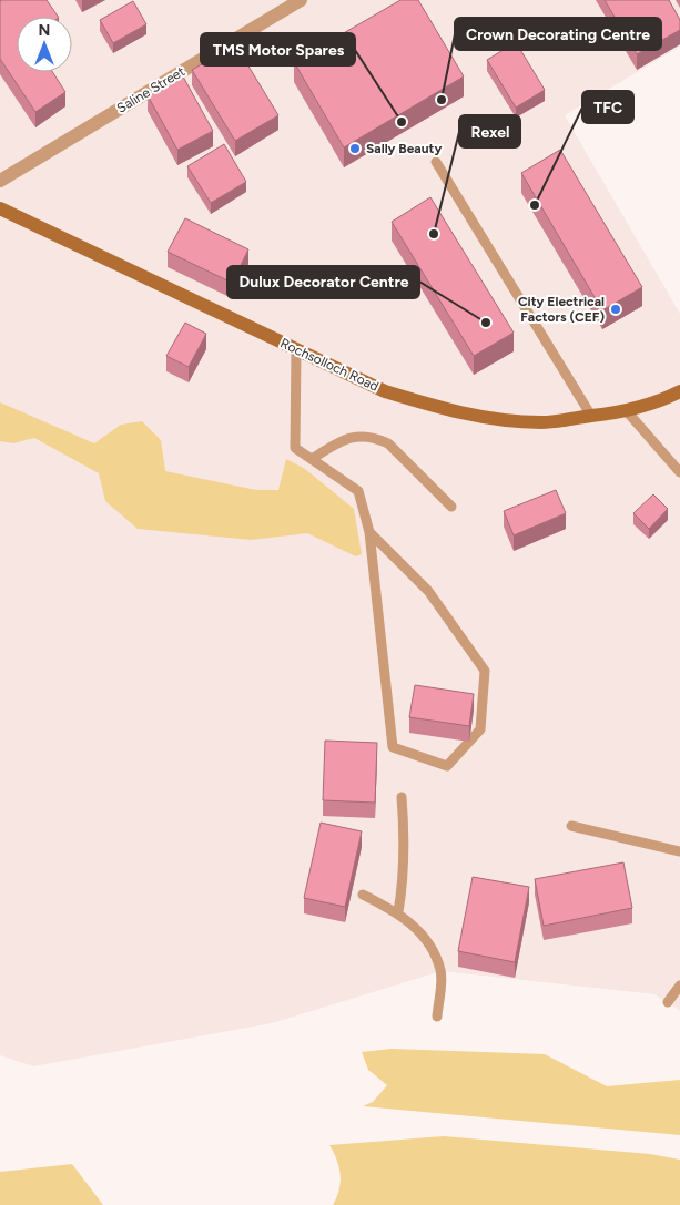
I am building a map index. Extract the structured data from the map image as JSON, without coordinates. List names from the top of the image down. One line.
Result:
{"streets":{"street":["Saline Street","Rochsolloch Road"]},"places":["Crown Decorating Centre","TMS Motor Spares","Sally Beauty","TFC","Rexel","City Electrical Factors (CEF)","Dulux Decorator Centre"],"north":"top"}
